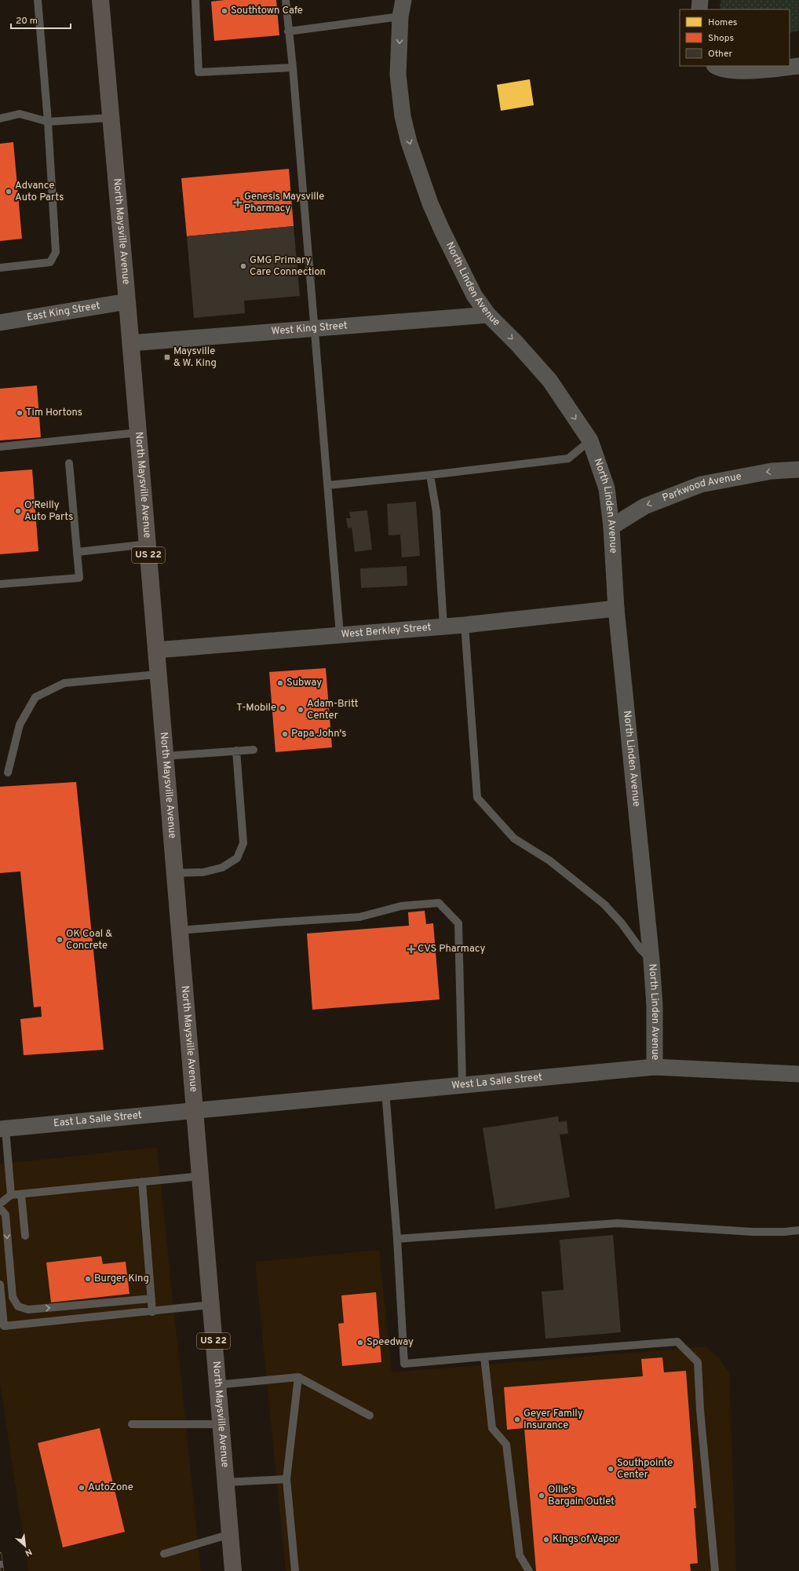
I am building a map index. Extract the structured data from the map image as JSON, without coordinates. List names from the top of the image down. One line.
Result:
{"streets":{"main road":["North Maysville Avenue","US 22"],"street":["North Linden Avenue","East King Street","West King Street","Parkwood Avenue","West Berkley Street","West La Salle Street","East La Salle Street"]},"crossings":[["North Maysville Avenue","East King Street"],["North Maysville Avenue","West King Street"],["North Maysville Avenue","West Berkley Street"],["North Maysville Avenue","West La Salle Street"],["North Maysville Avenue","East La Salle Street"],["North Linden Avenue","West King Street"],["North Linden Avenue","Parkwood Avenue"],["North Linden Avenue","West Berkley Street"],["North Linden Avenue","West La Salle Street"],["West La Salle Street","East La Salle Street"]],"one_way":["North Linden Avenue","Parkwood Avenue"],"places":{"other":["Southtown Cafe","Advance Auto Parts","GMG Primary Care Connection","Tim Hortons","O'Reilly Auto Parts","Subway","T-Mobile","Adam-Britt Center","Papa John's","OK Coal & Concrete","Burger King","Speedway","Geyer Family Insurance","Southpointe Center","AutoZone","Ollie's Bargain Outlet","Kings of Vapor"],"health":["Genesis Maysville Pharmacy","CVS Pharmacy"],"transit":["Maysville & W. King"]},"legend":["Homes","Shops","Other"],"scale_bar":"20 m","north":"bottom right"}
